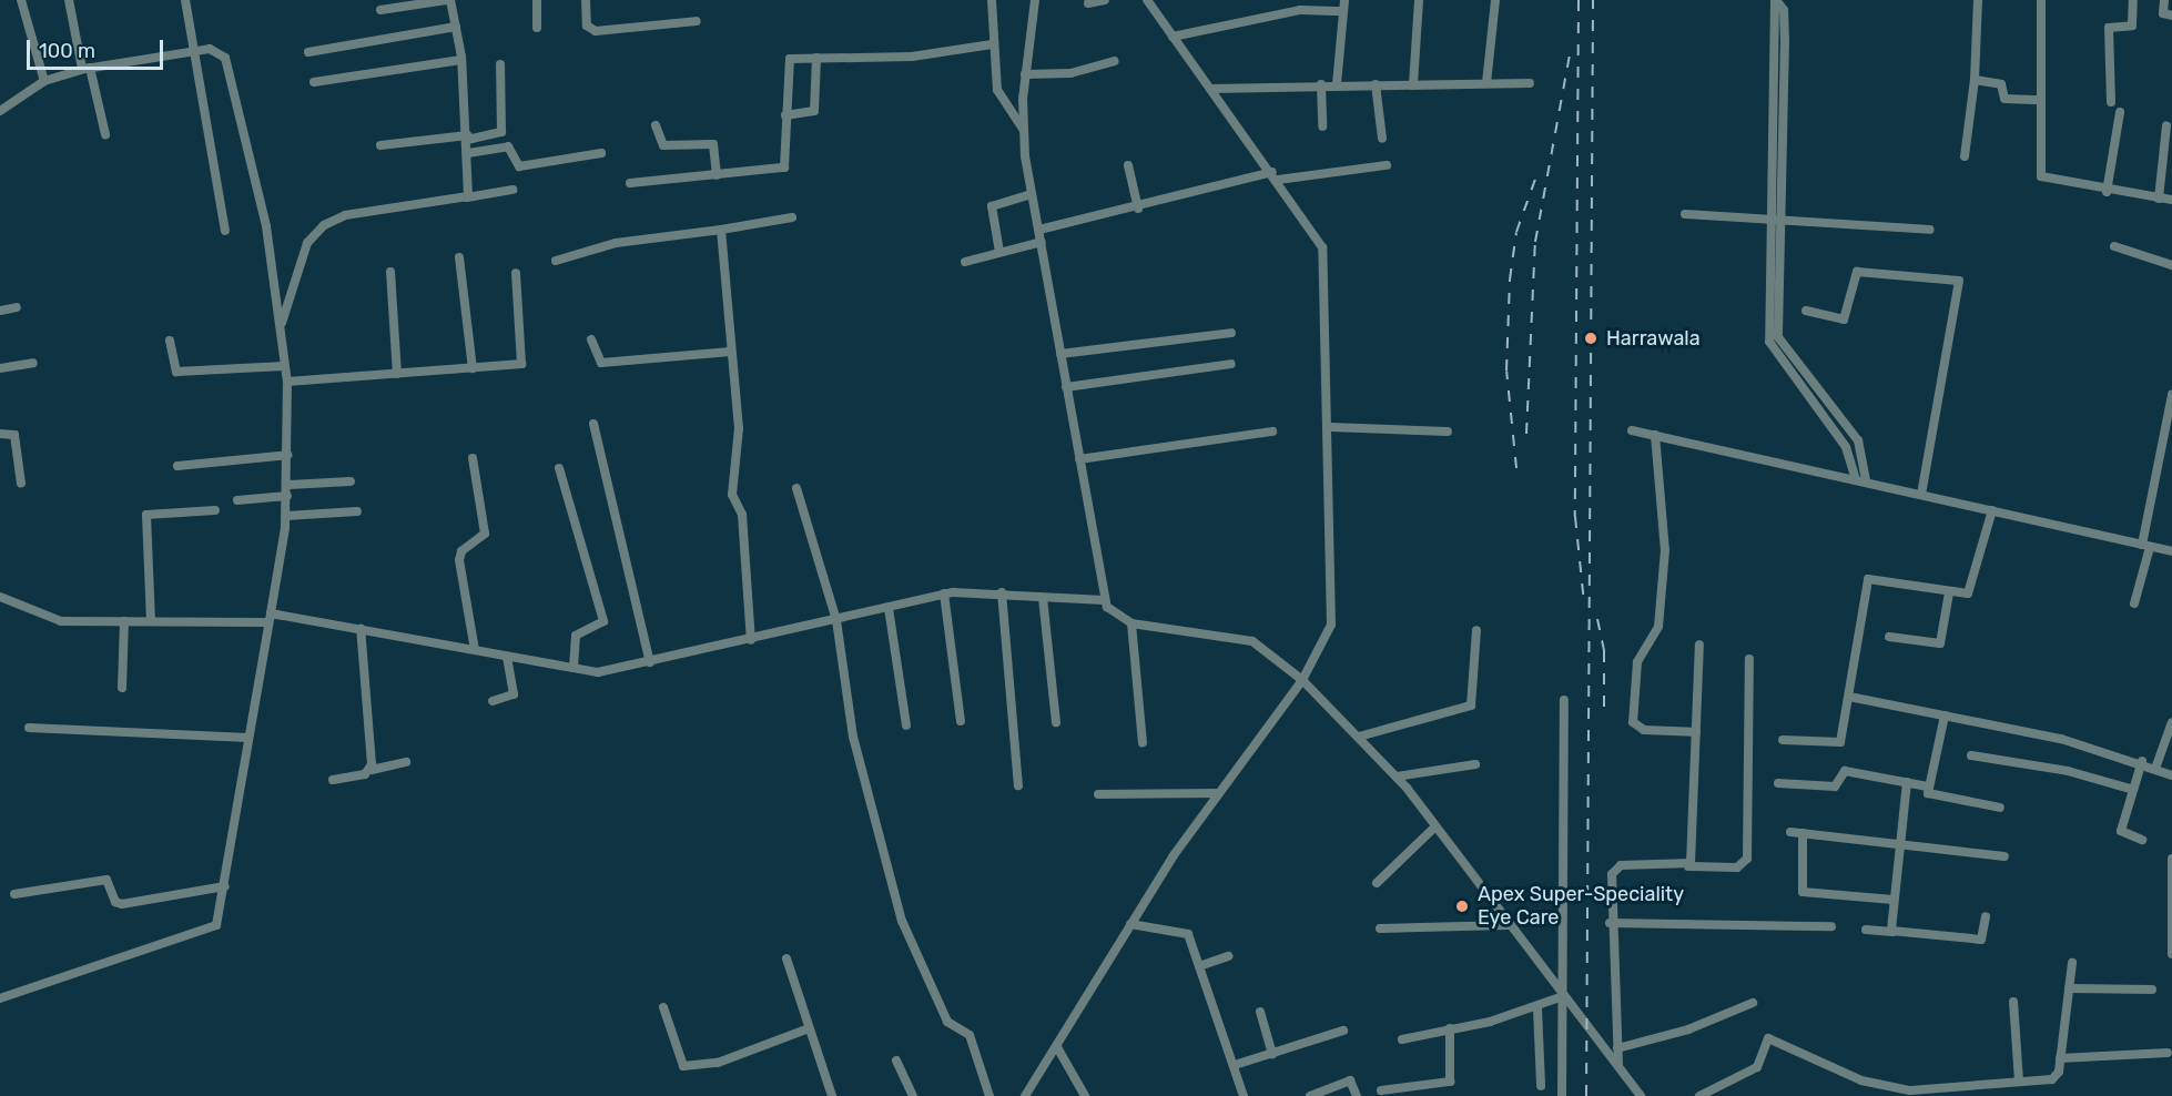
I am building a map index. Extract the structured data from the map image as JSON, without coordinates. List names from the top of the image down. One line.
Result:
{"places":["Harrawala","Apex Super-Speciality Eye Care"],"scale_bar":"100 m"}
